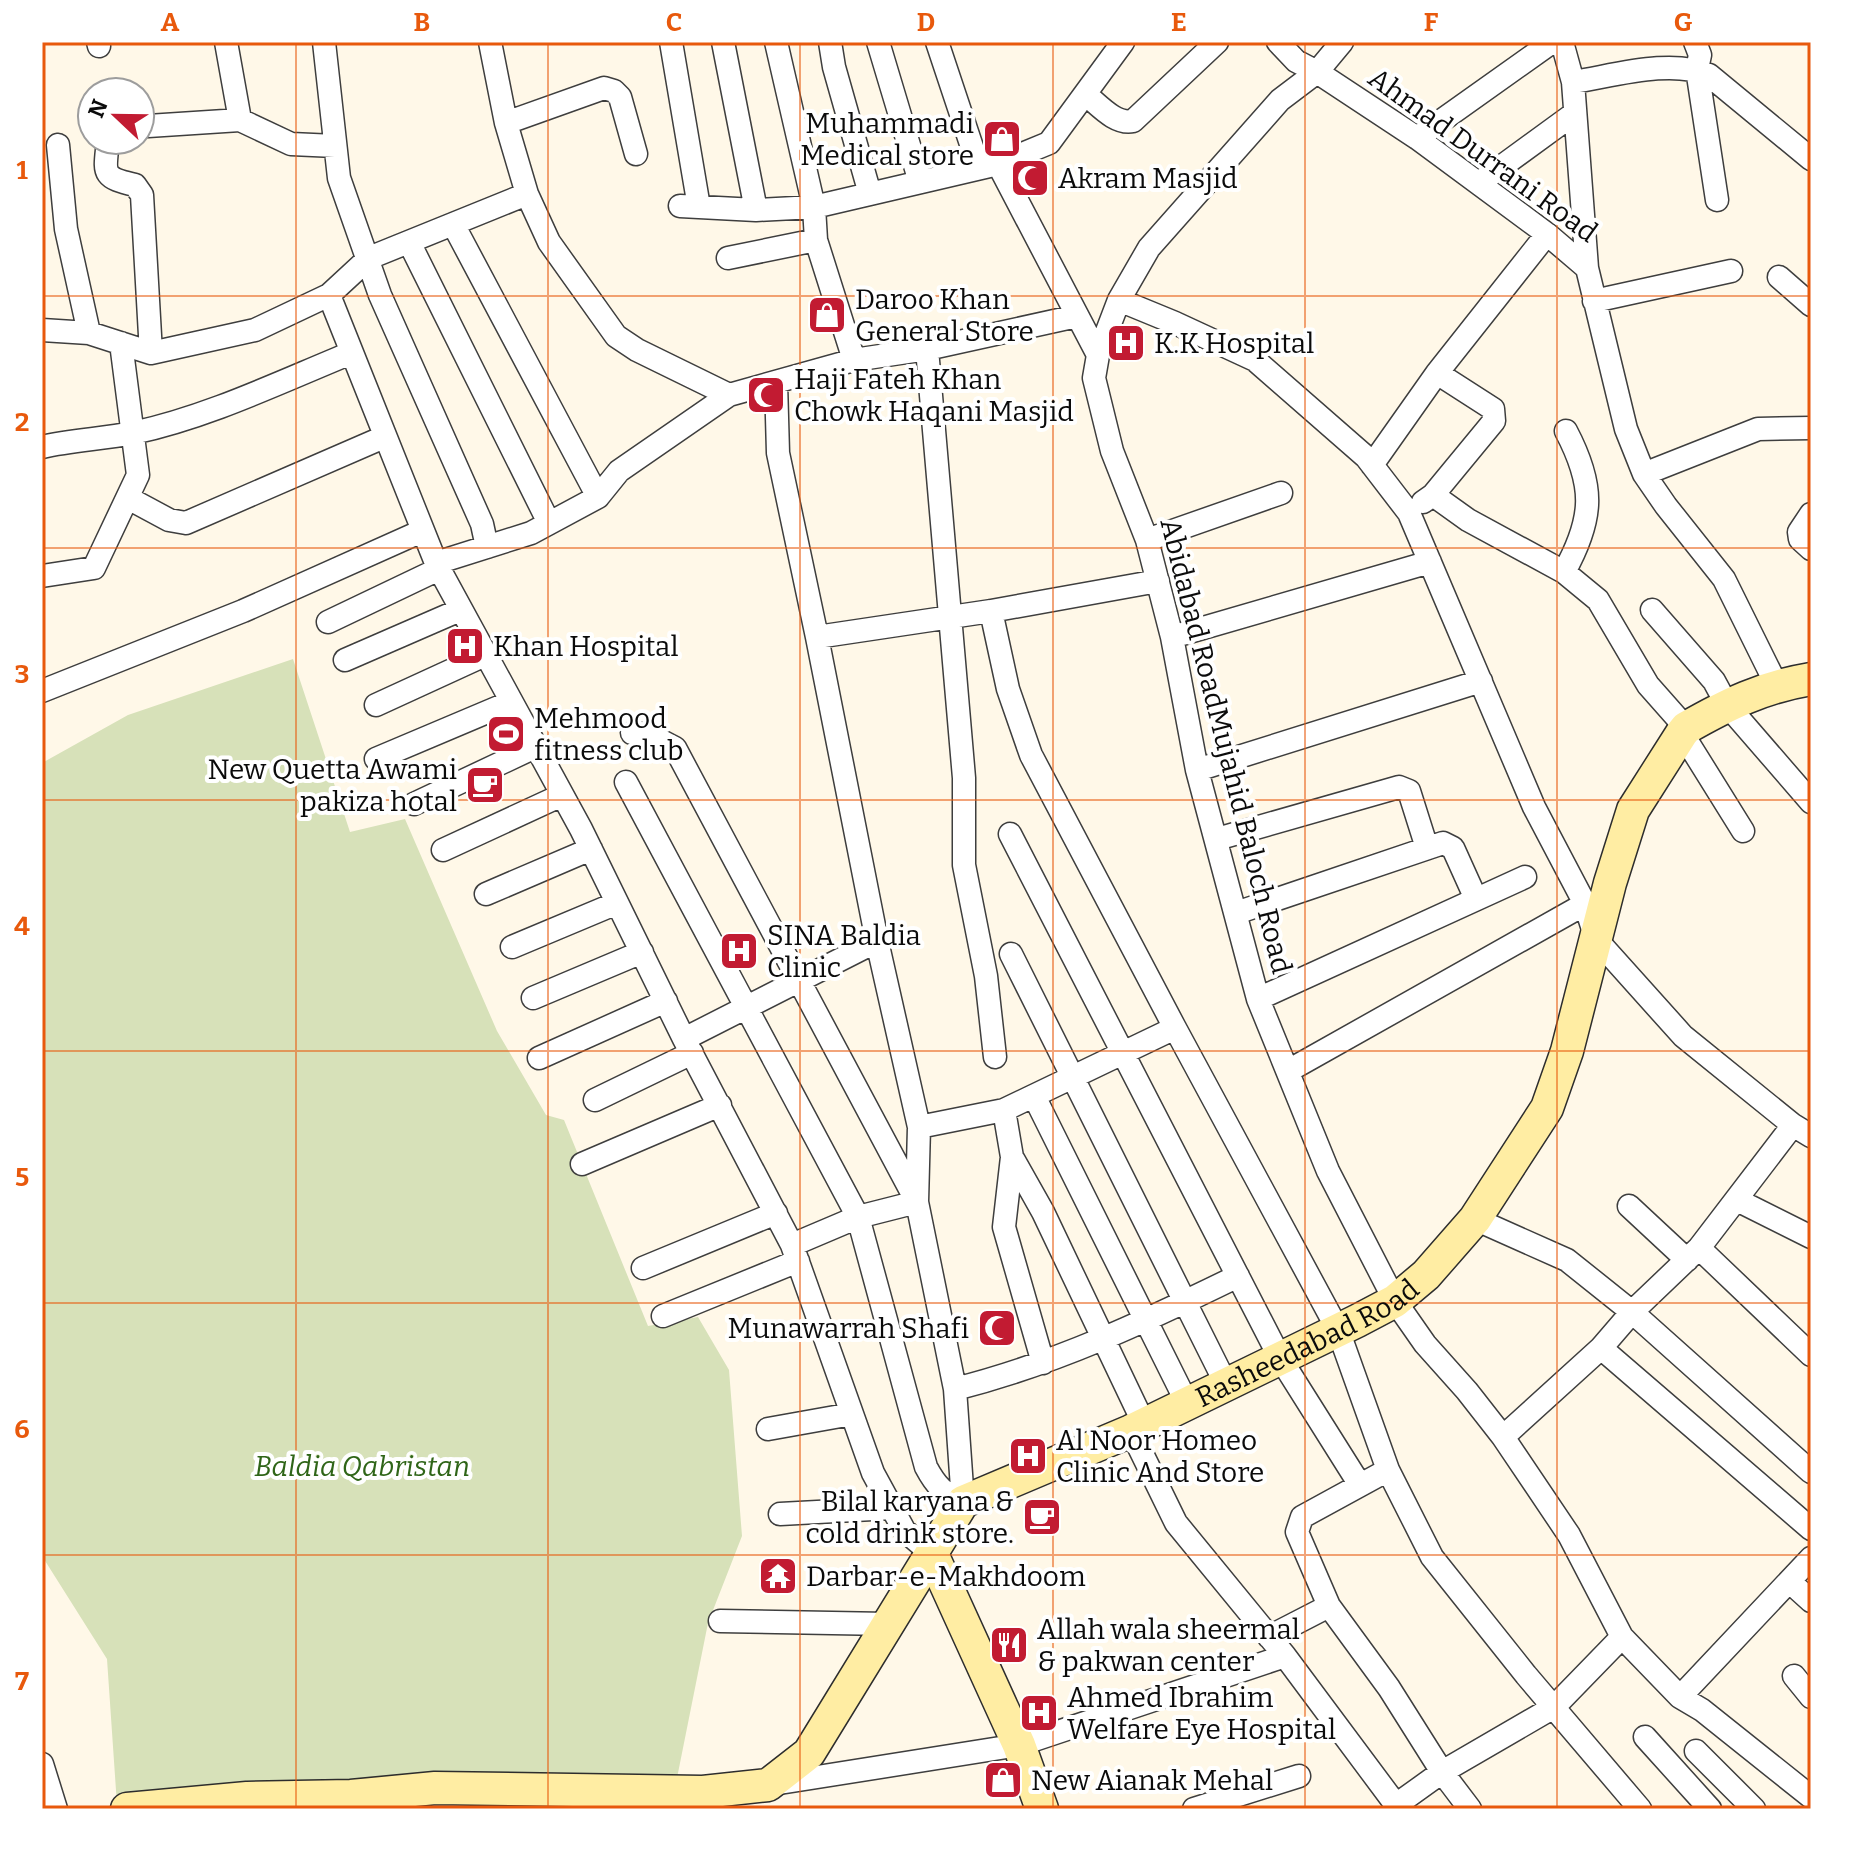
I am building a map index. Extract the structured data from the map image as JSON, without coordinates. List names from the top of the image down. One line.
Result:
{"streets":{"main road":["Rasheedabad Road"],"street":["Ahmad Durrani Road","Abidabad RoadMujahid Baloch Road"]},"crossings":[["Ahmad Durrani Road","Abidabad RoadMujahid Baloch Road"],["Ahmad Durrani Road","Rasheedabad Road"],["Abidabad RoadMujahid Baloch Road","Rasheedabad Road"]],"parks":["Baldia Qabristan"],"places":{"shop":["Muhammadi Medical store","Daroo Khan General Store","New Aianak Mehal"],"mosque":["Akram Masjid","Haji Fateh Khan Chowk Haqani Masjid","Munawarrah Shafi"],"hospital":["K.K Hospital","Khan Hospital","SINA Baldia Clinic","Al Noor Homeo Clinic And Store","Ahmed Ibrahim Welfare Eye Hospital"],"sports":["Mehmood fitness club"],"cafe":["New Quetta Awami pakiza hotal","Bilal karyana & cold drink store."],"temple":["Darbar-e-Makhdoom"],"restaurant":["Allah wala sheermal & pakwan center"]},"north":"left","grid":{"columns":["A","B","C","D","E","F","G"],"rows":["1","2","3","4","5","6","7"]}}
